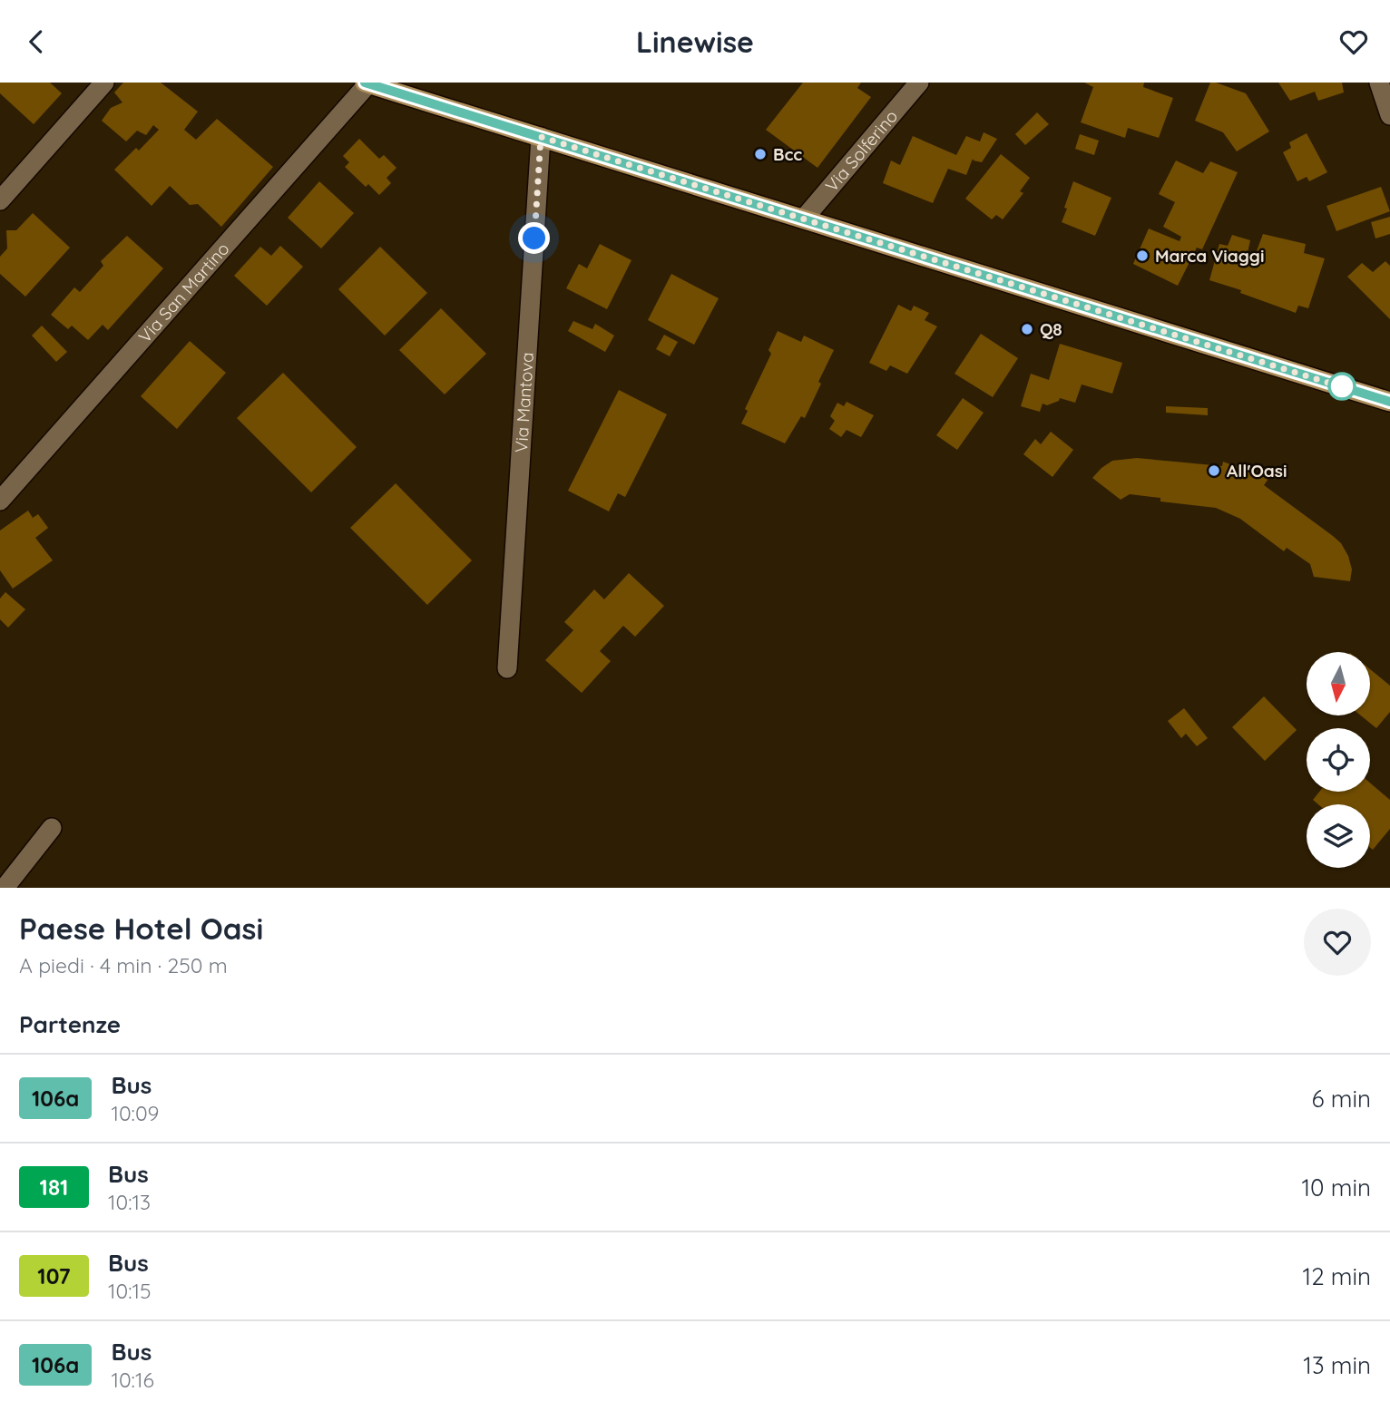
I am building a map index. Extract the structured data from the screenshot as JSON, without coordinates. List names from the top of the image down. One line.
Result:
{"streets":{"street":["Via Solferino","Via San Martino","Via Mantova"]},"places":["Bcc","Marca Viaggi","Q8","All'Oasi"],"lines":["bus line 106a"],"north":"bottom","page":{"header":"Linewise","heading":[["Paese Hotel Oasi","A piedi · 4 min · 250 m"],"Partenze"],"list":[{"mark":"106a","name":"Bus","note":"10:09","value":"6 min"},{"mark":"181","name":"Bus","note":"10:13","value":"10 min"},{"mark":"107","name":"Bus","note":"10:15","value":"12 min"},{"mark":"106a","name":"Bus","note":"10:16","value":"13 min"}]}}
